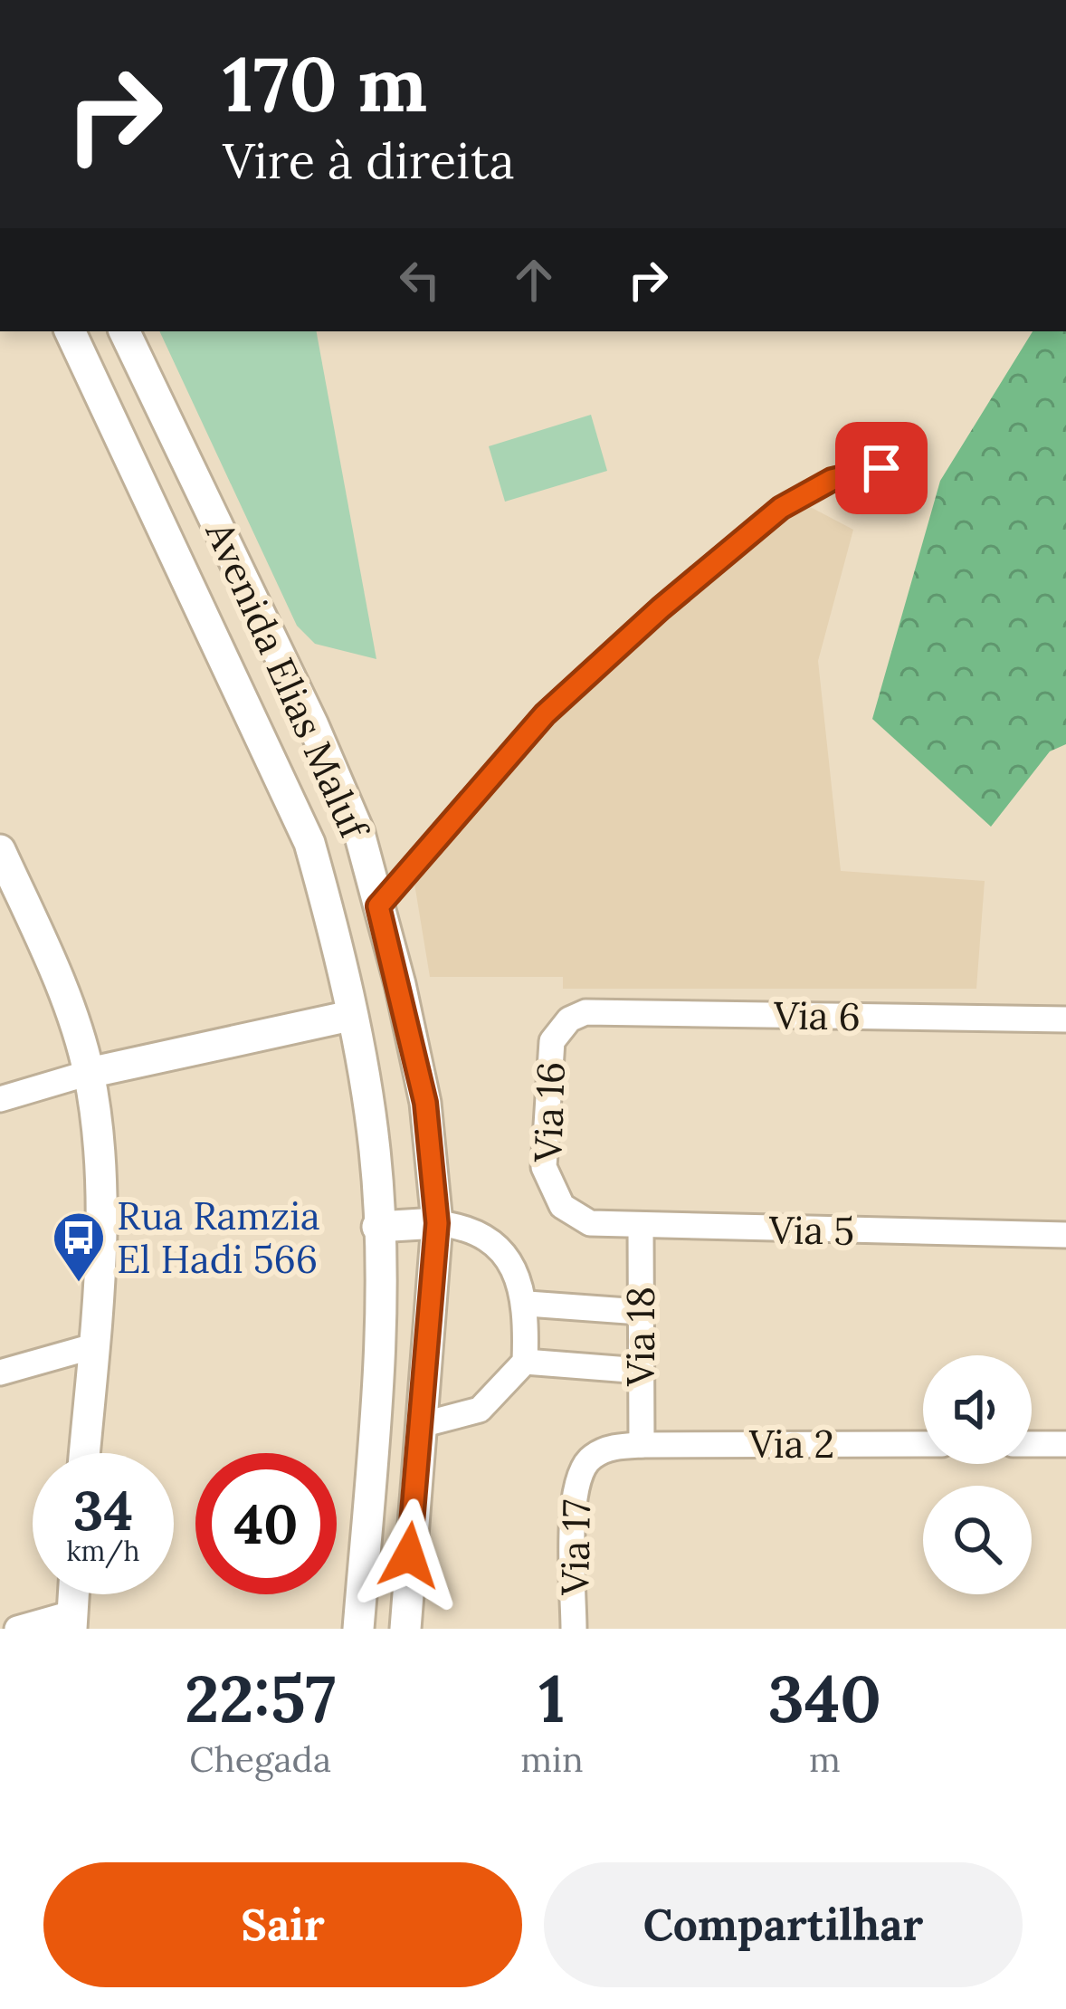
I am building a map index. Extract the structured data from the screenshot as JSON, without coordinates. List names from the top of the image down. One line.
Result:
{"streets":{"street":["Avenida Elias Maluf","Via 6","Via 16","Via 5","Via 18","Via 2","Via 17"]},"crossings":[["Via 6","Via 16"],["Via 16","Via 5"],["Via 5","Via 18"],["Via 18","Via 2"],["Via 18","Via 17"],["Via 2","Via 17"]],"places":{"bus stop":["Rua Ramzia El Hadi 566"]},"page":{"turn":["170 m","Vire à direita"],"speed":"34 km/h","limit":"40","eta":["22:57","Chegada","1","min","340","m"],"buttons":["Sair","Compartilhar"]}}
